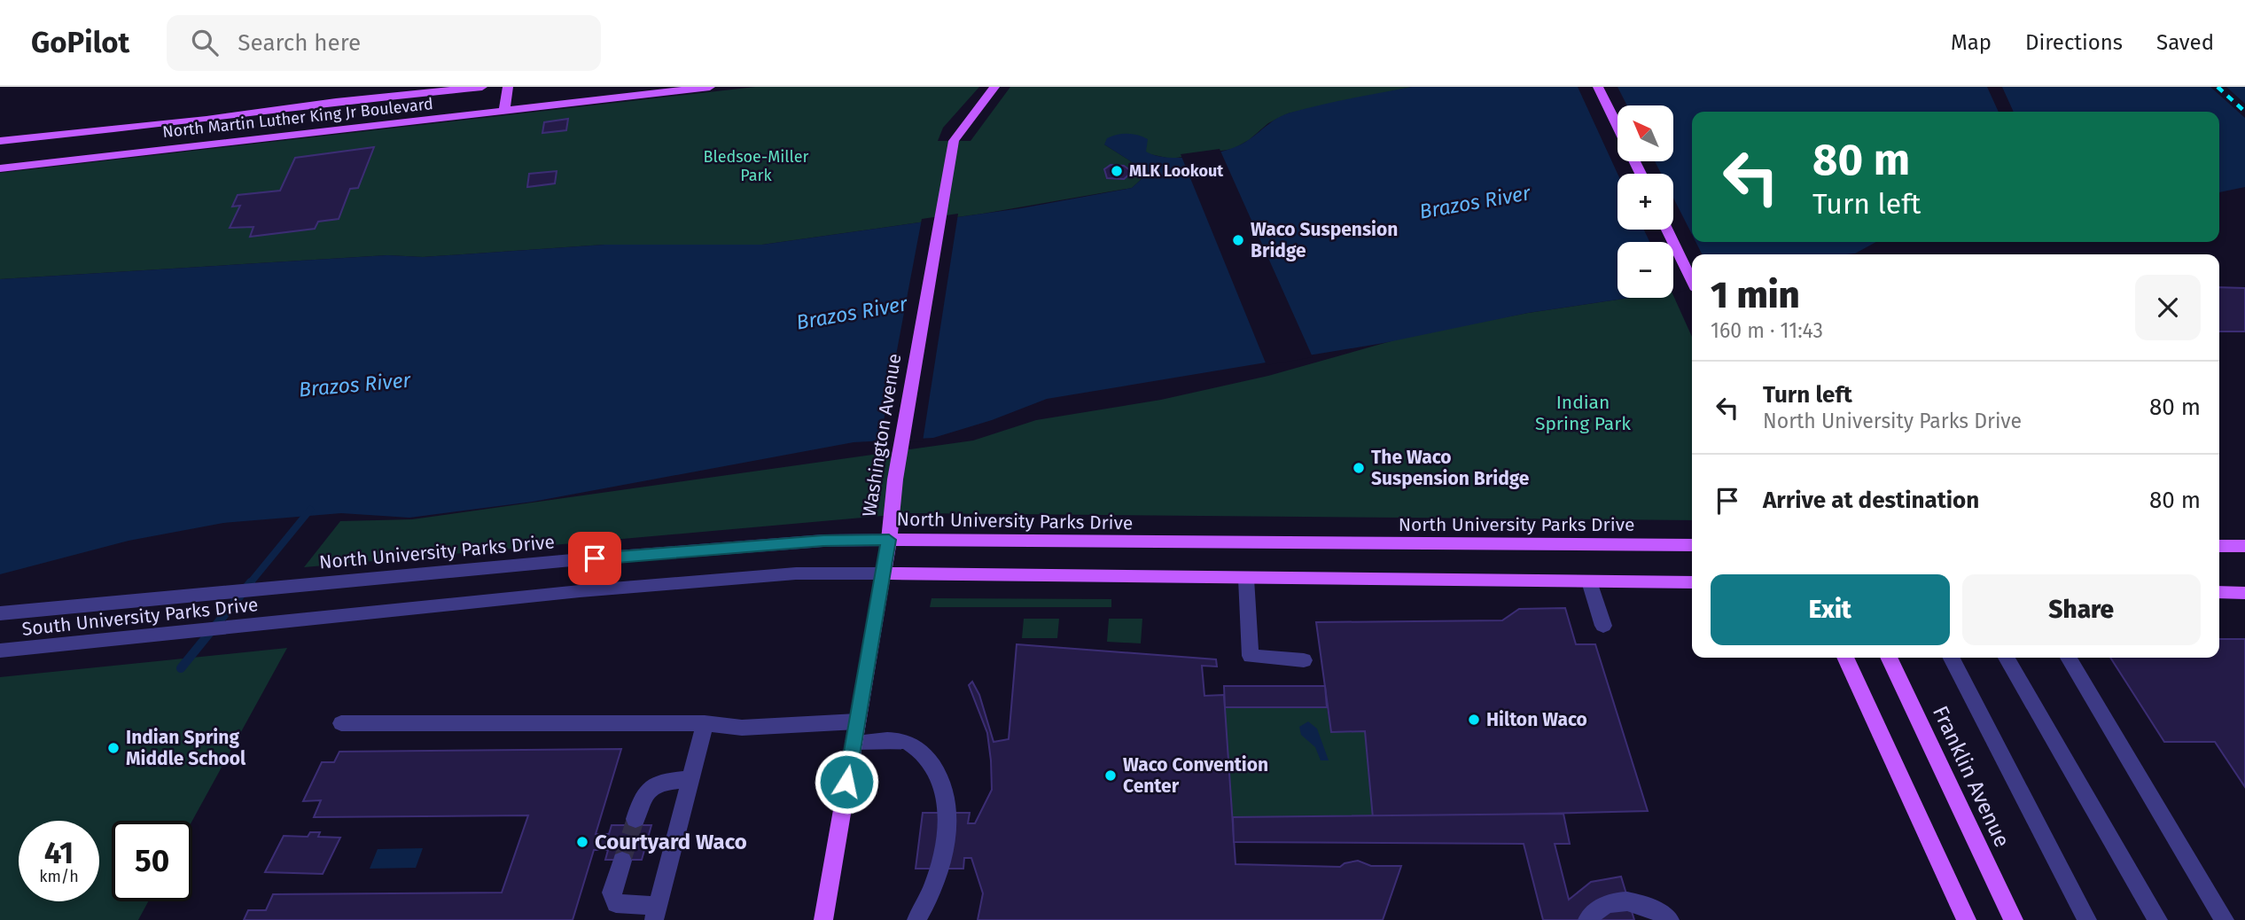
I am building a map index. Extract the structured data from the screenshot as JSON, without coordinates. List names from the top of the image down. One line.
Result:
{"streets":{"main road":["North Martin Luther King Jr Boulevard","Washington Avenue","North University Parks Drive","Franklin Avenue"],"street":["South University Parks Drive"]},"crossings":[["Washington Avenue","North University Parks Drive"],["Washington Avenue","South University Parks Drive"]],"water":["Brazos River"],"parks":["Bledsoe-Miller Park","Indian Spring Park"],"places":["MLK Lookout","Waco Suspension Bridge","The Waco Suspension Bridge","Hilton Waco","Indian Spring Middle School","Waco Convention Center","Courtyard Waco"],"north":"top left","page":{"header":"GoPilot","search":"Search here","nav":["Map","Directions","Saved"],"map_buttons":["+","−"],"turn":["80 m","Turn left"],"heading":["1 min","160 m · 11:43"],"list":[{"name":"Turn left","note":"North University Parks Drive","value":"80 m"},{"name":"Arrive at destination","value":"80 m"}],"buttons":["Exit","Share"],"speed":"41 km/h","limit":"50"}}
